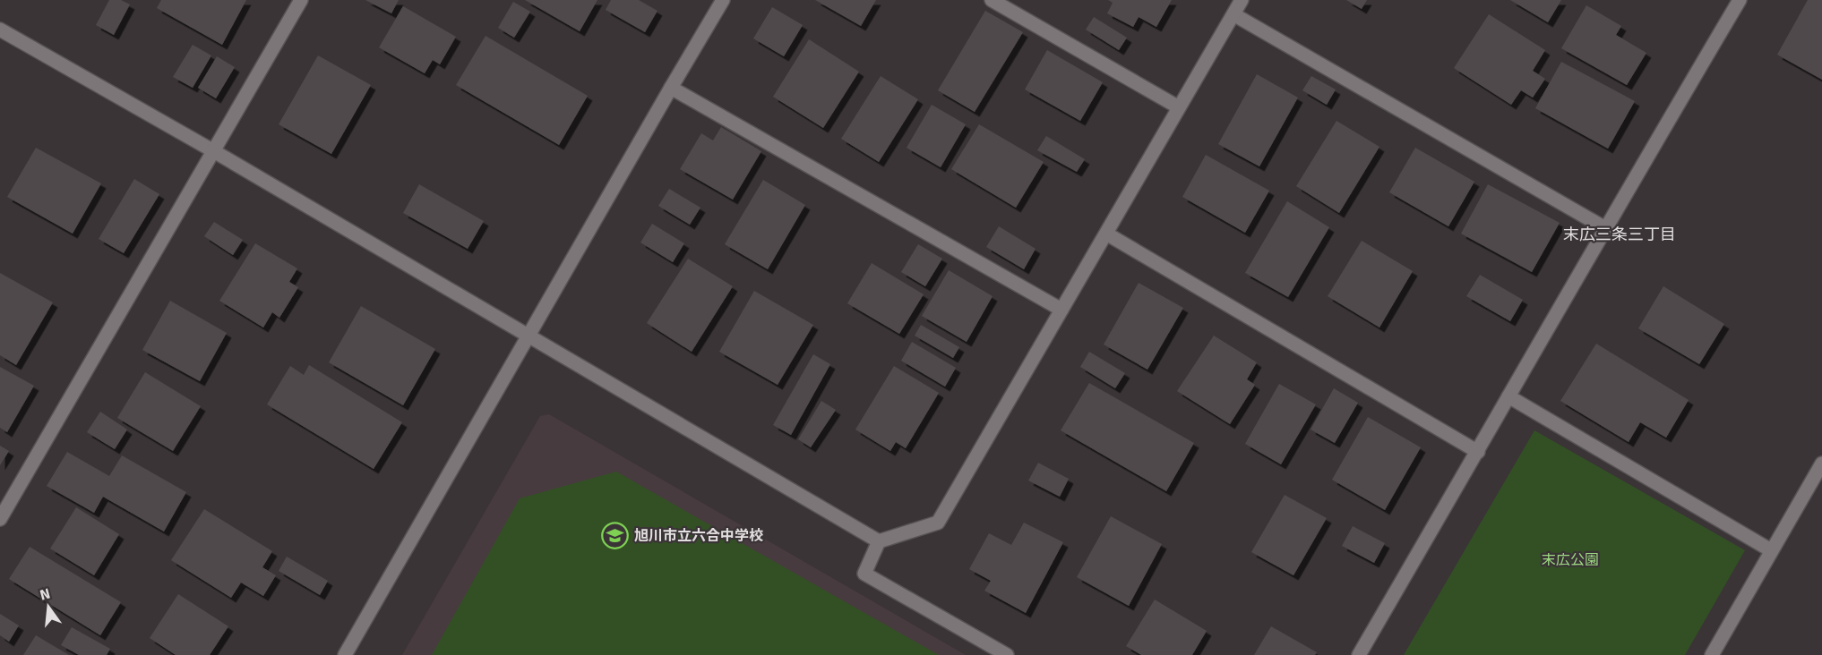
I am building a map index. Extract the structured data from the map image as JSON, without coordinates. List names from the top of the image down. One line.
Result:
{"districts":["末広三条三丁目"],"parks":["末広公園"],"places":{"school or university":["旭川市立六合中学校"]},"north":"top"}
